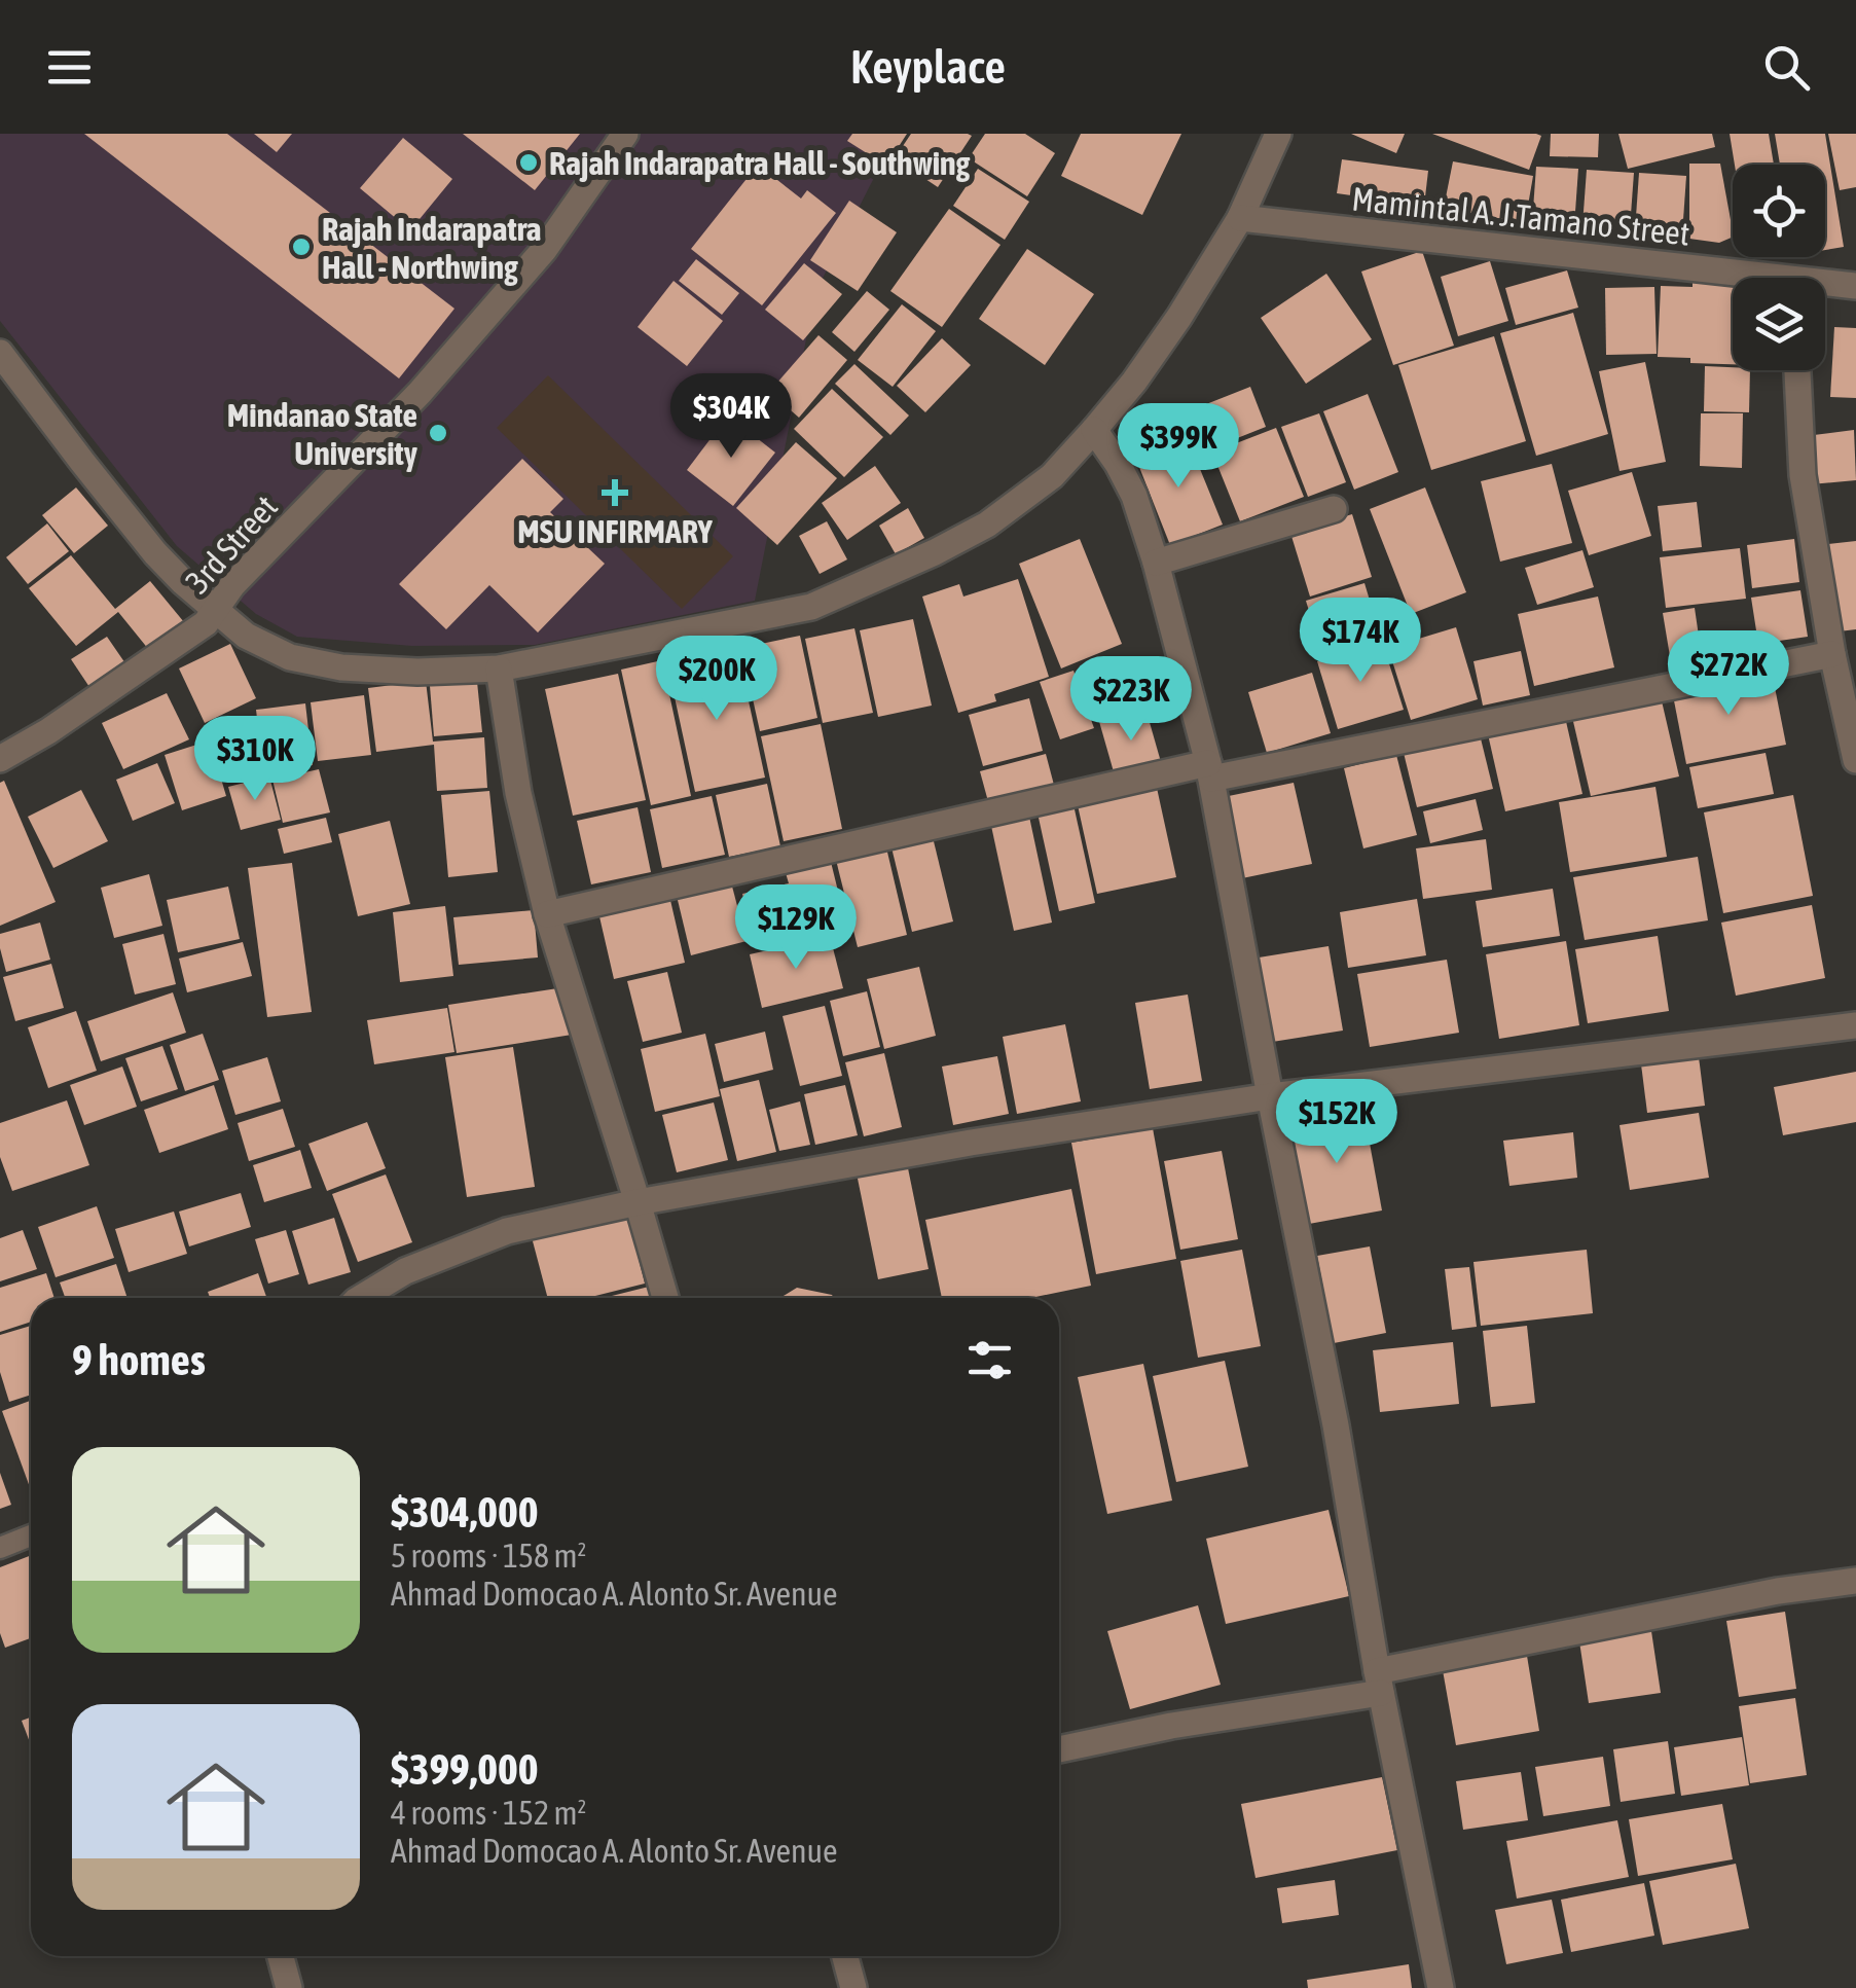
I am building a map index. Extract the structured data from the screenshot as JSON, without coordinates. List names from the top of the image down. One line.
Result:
{"streets":{"street":["Mamintal A. J.Tamano Street","3rd Street"]},"places":{"other":["Rajah Indarapatra Hall - Southwing","Rajah Indarapatra Hall - Northwing","Mindanao State University"],"health":["MSU INFIRMARY"]},"page":{"header":"Keyplace","price":["$304K","$399K","$174K","$272K","$200K","$223K","$310K","$129K","$152K"],"heading":"9 homes","list":[{"name":"$304,000","note":"5 rooms · 158 m² · Ahmad Domocao A. Alonto Sr. Avenue"},{"name":"$399,000","note":"4 rooms · 152 m² · Ahmad Domocao A. Alonto Sr. Avenue"}]}}
